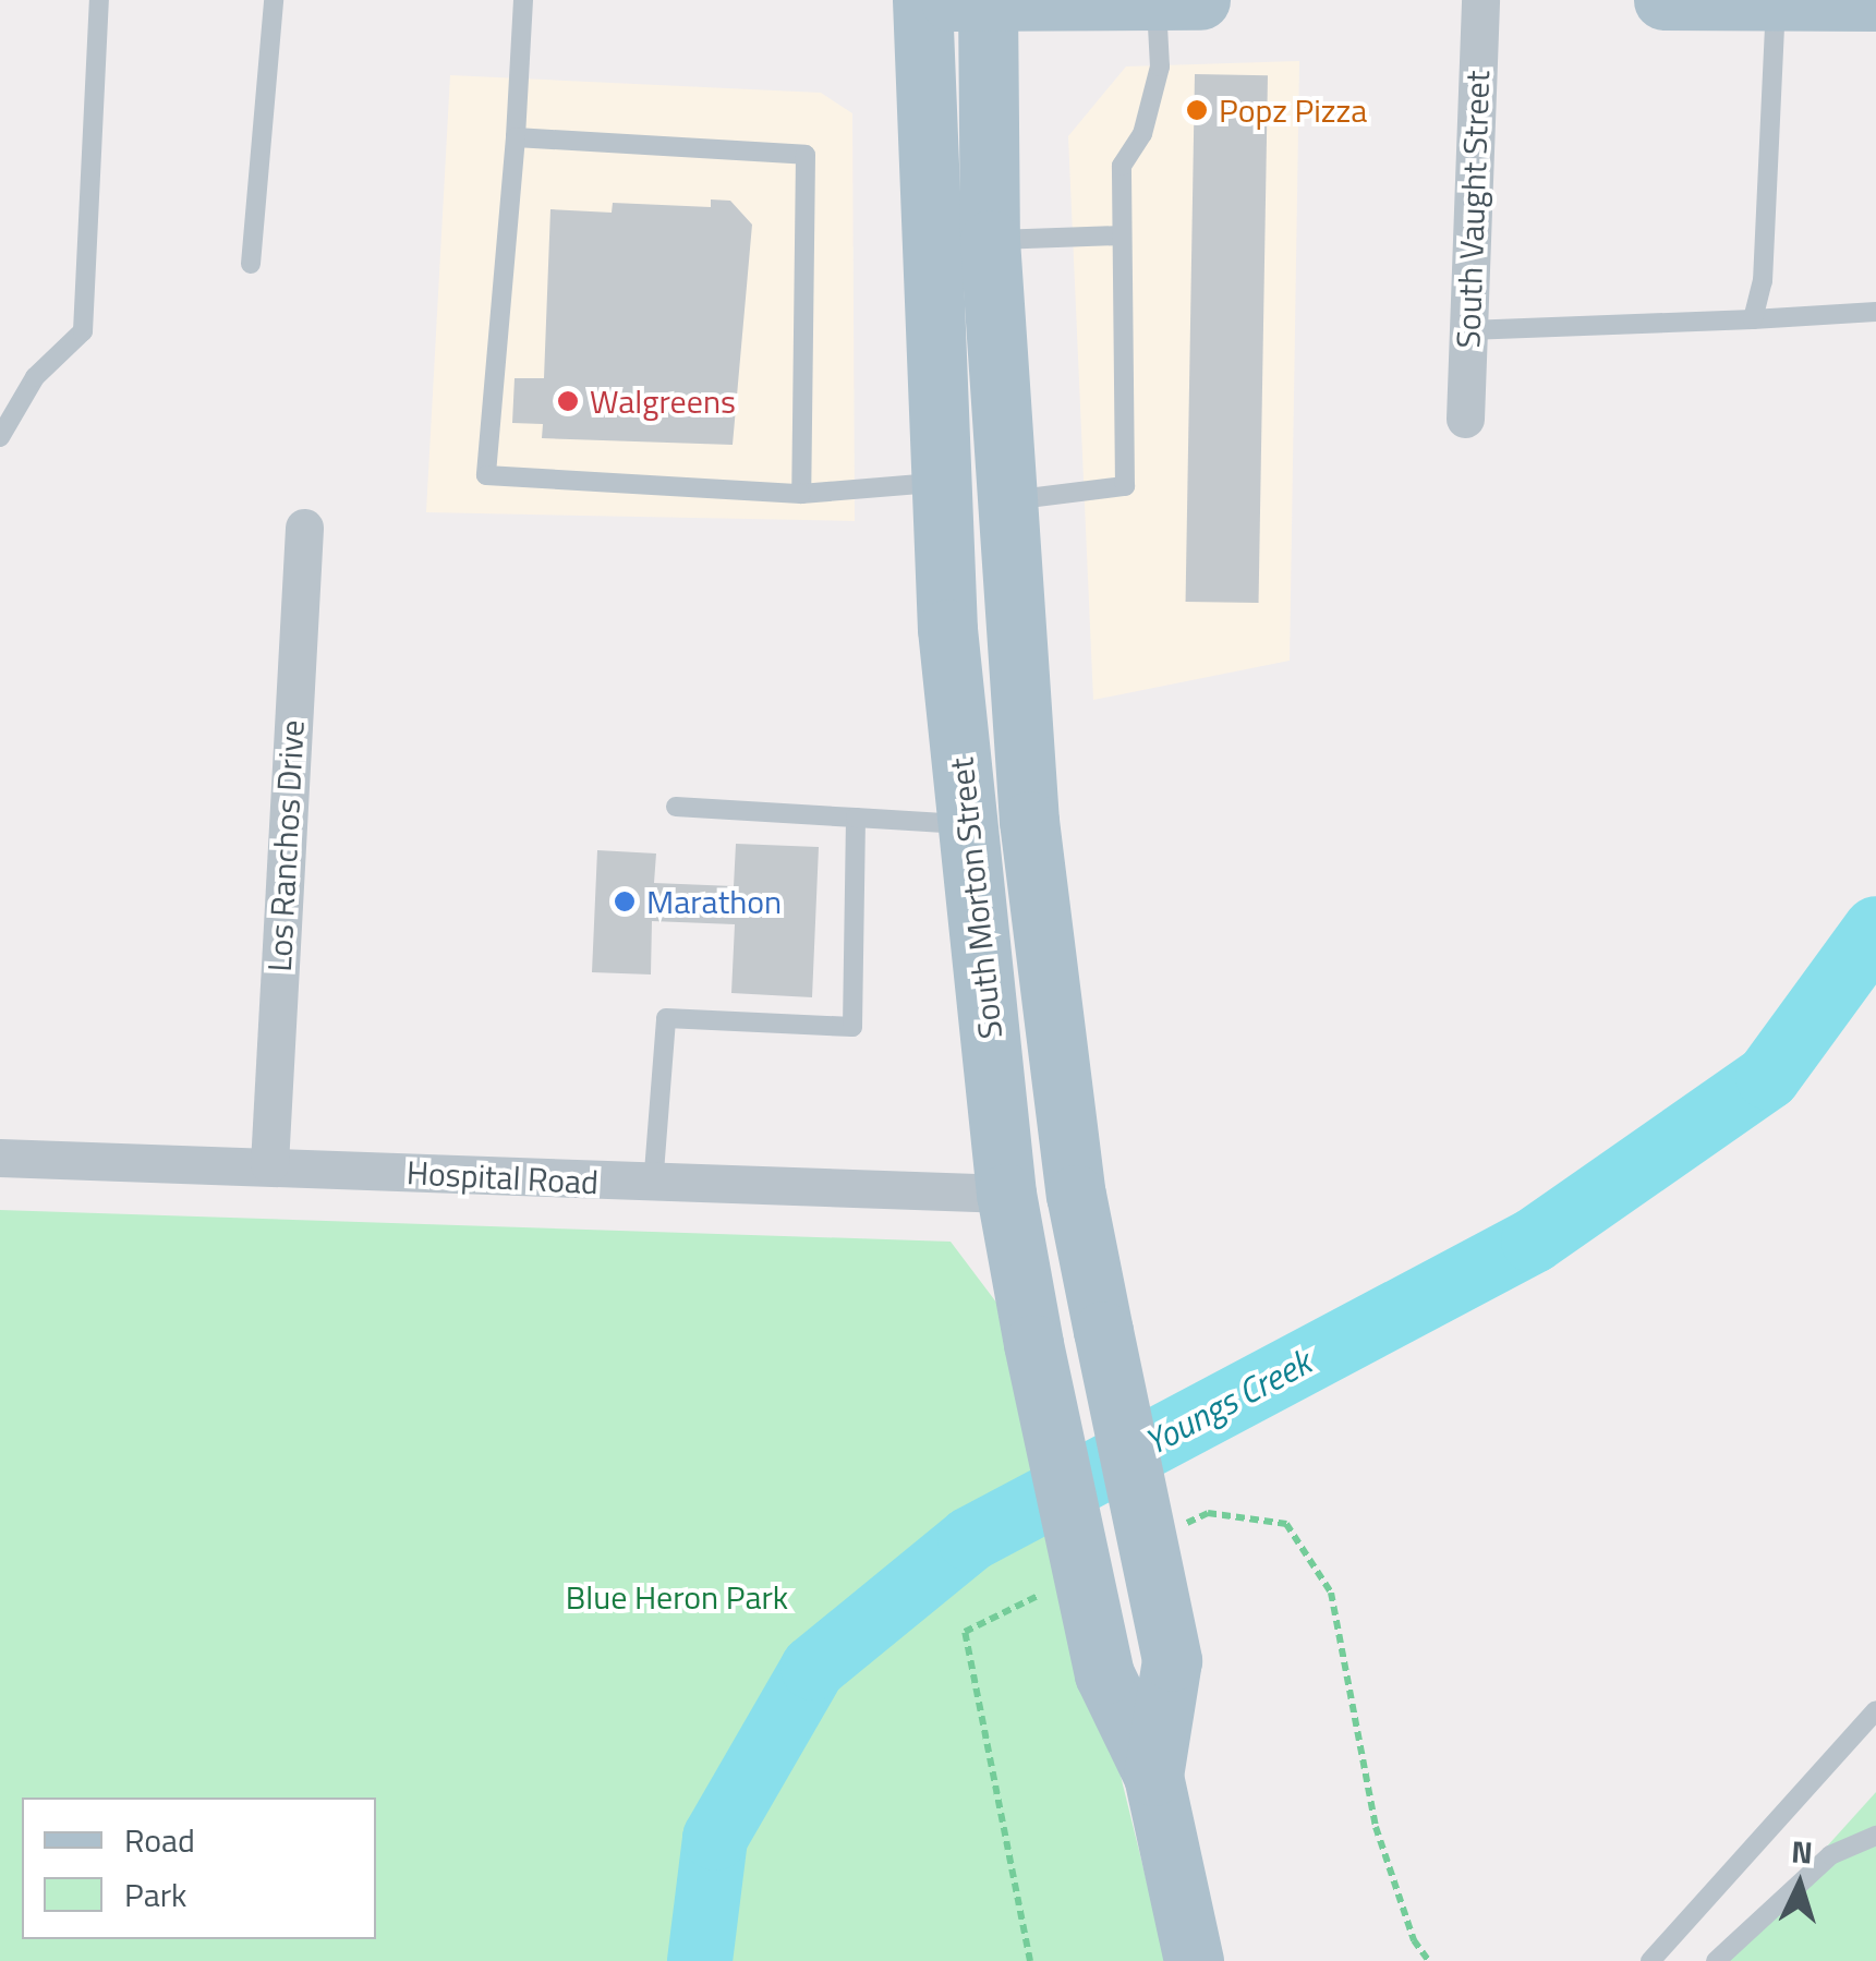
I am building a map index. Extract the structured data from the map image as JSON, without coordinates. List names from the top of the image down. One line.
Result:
{"streets":{"main road":["South Morton Street"],"street":["South Vaught Street","Los Ranchos Drive","Hospital Road"]},"crossings":[["Los Ranchos Drive","Hospital Road"],["South Morton Street","Hospital Road"]],"water":["Youngs Creek"],"parks":["Blue Heron Park"],"places":["Popz Pizza","Walgreens","Marathon"],"legend":["Road","Park"],"north":"top"}
